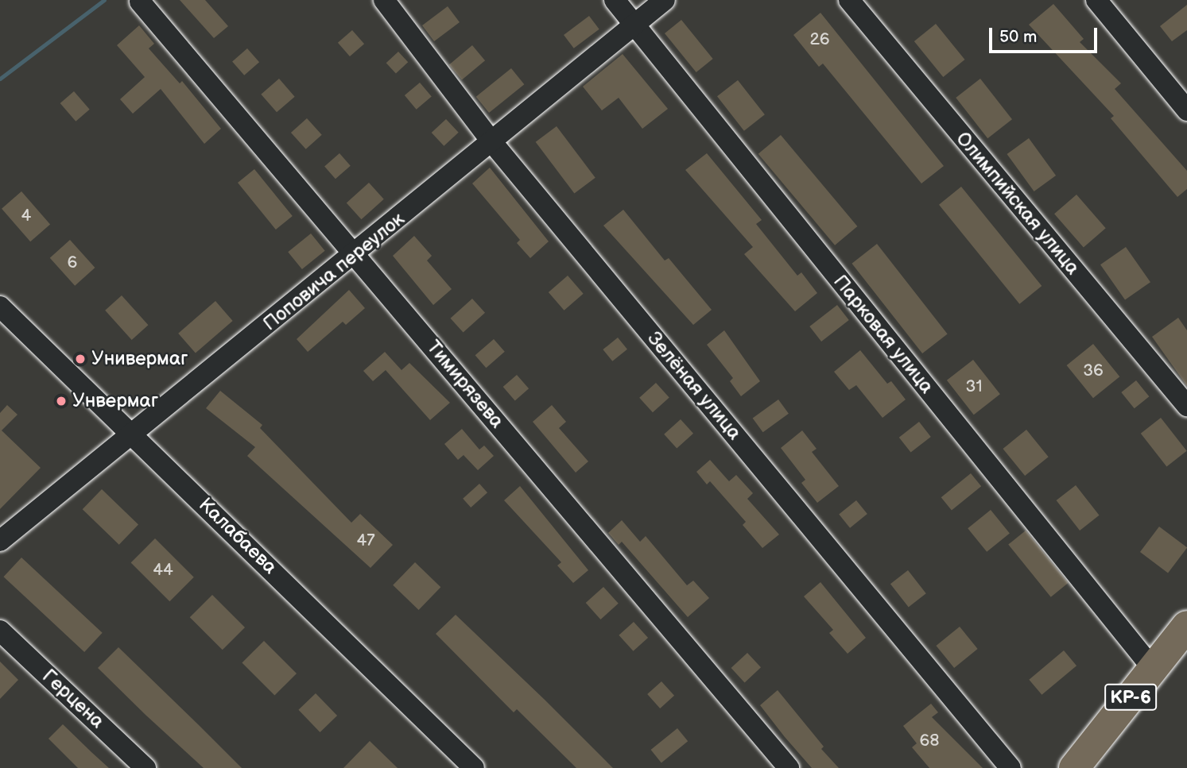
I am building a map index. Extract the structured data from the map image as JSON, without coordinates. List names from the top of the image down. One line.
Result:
{"streets":{"highway":["KP-6"],"street":["Олимпийская улица","Поповича переулок","Парковая улица","Тимирязева","Зелёная улица","Калабаева","Герцена"]},"crossings":[["Поповича переулок","Парковая улица"],["Поповича переулок","Тимирязева"],["Поповича переулок","Зелёная улица"],["Поповича переулок","Калабаева"],["Парковая улица","KP-6"]],"places":["Универмаг","Унвермаг"],"house_numbers":["26","4","6","36","31","47","44","68"],"scale_bar":"50 m"}
